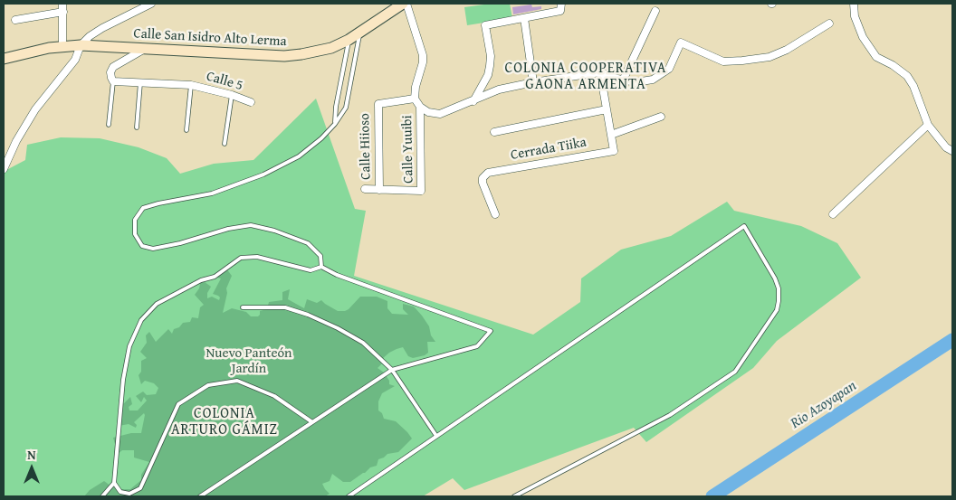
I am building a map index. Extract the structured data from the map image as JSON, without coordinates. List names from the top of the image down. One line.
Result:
{"streets":{"street":["Calle San Isidro Alto Lerma","Calle 5","Calle Hiioso","Calle Yuuibi","Cerrada Tiika"]},"crossings":[["Calle Hiioso","Calle Yuuibi"]],"districts":["COLONIA COOPERATIVA GAONA ARMENTA","COLONIA ARTURO GÁMIZ"],"water":["Rio Azoyapan"],"parks":["Nuevo Panteón Jardín"],"north":"top"}
